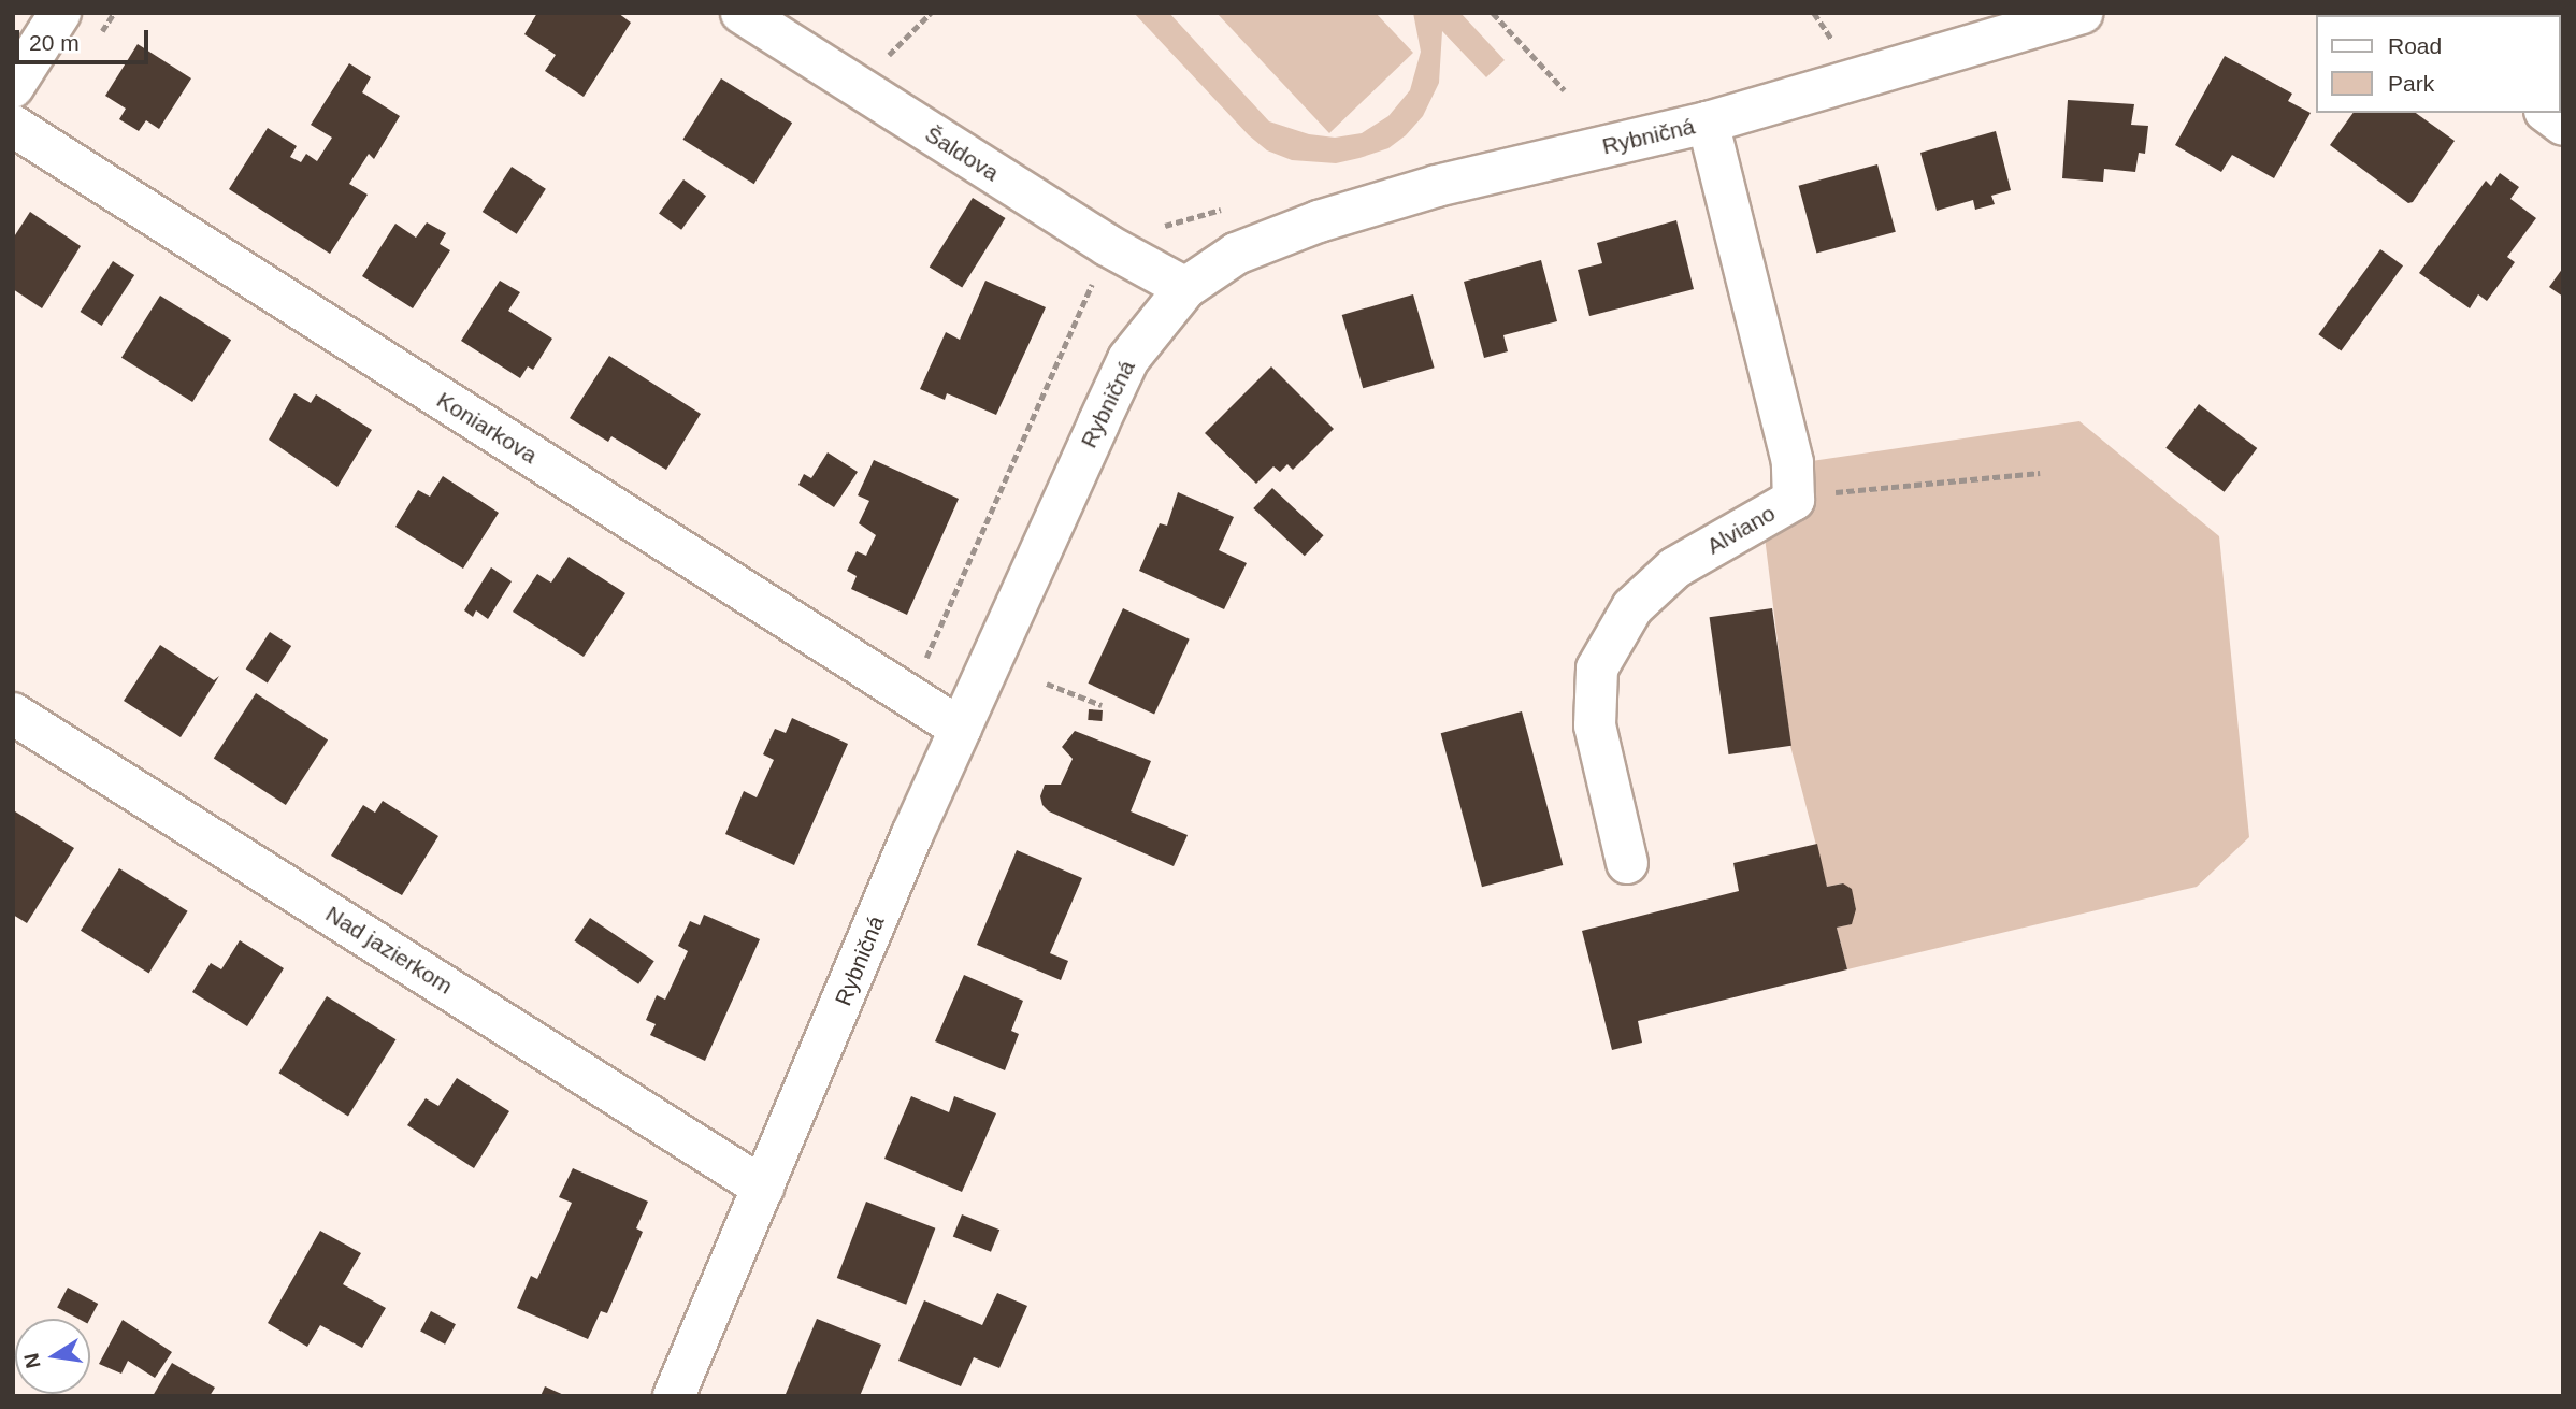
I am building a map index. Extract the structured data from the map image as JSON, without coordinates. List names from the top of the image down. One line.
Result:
{"streets":{"street":["Rybničná","Šaldova","Koniarkova","Alviano","Nad jazierkom"]},"crossings":[["Rybničná","Šaldova"],["Rybničná","Koniarkova"],["Rybničná","Alviano"],["Rybničná","Nad jazierkom"]],"legend":["Road","Park"],"scale_bar":"20 m","north":"left"}
